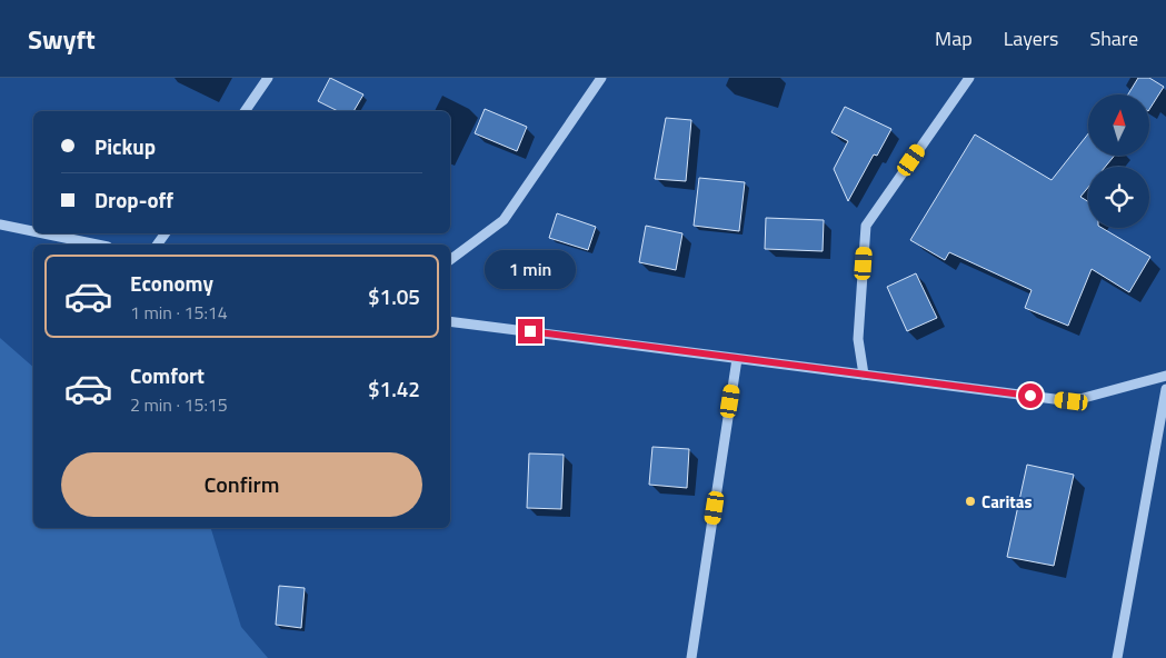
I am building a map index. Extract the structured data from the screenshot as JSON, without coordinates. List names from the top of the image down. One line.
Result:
{"places":["Caritas"],"north":"top","page":{"header":"Swyft","nav":["Map","Layers","Share"],"banner":["Pickup","Drop-off"],"bubble":"1 min","list":[{"name":"Economy","note":"1 min · 15:14","value":"$1.05"},{"name":"Comfort","note":"2 min · 15:15","value":"$1.42"}],"buttons":"Confirm"}}
